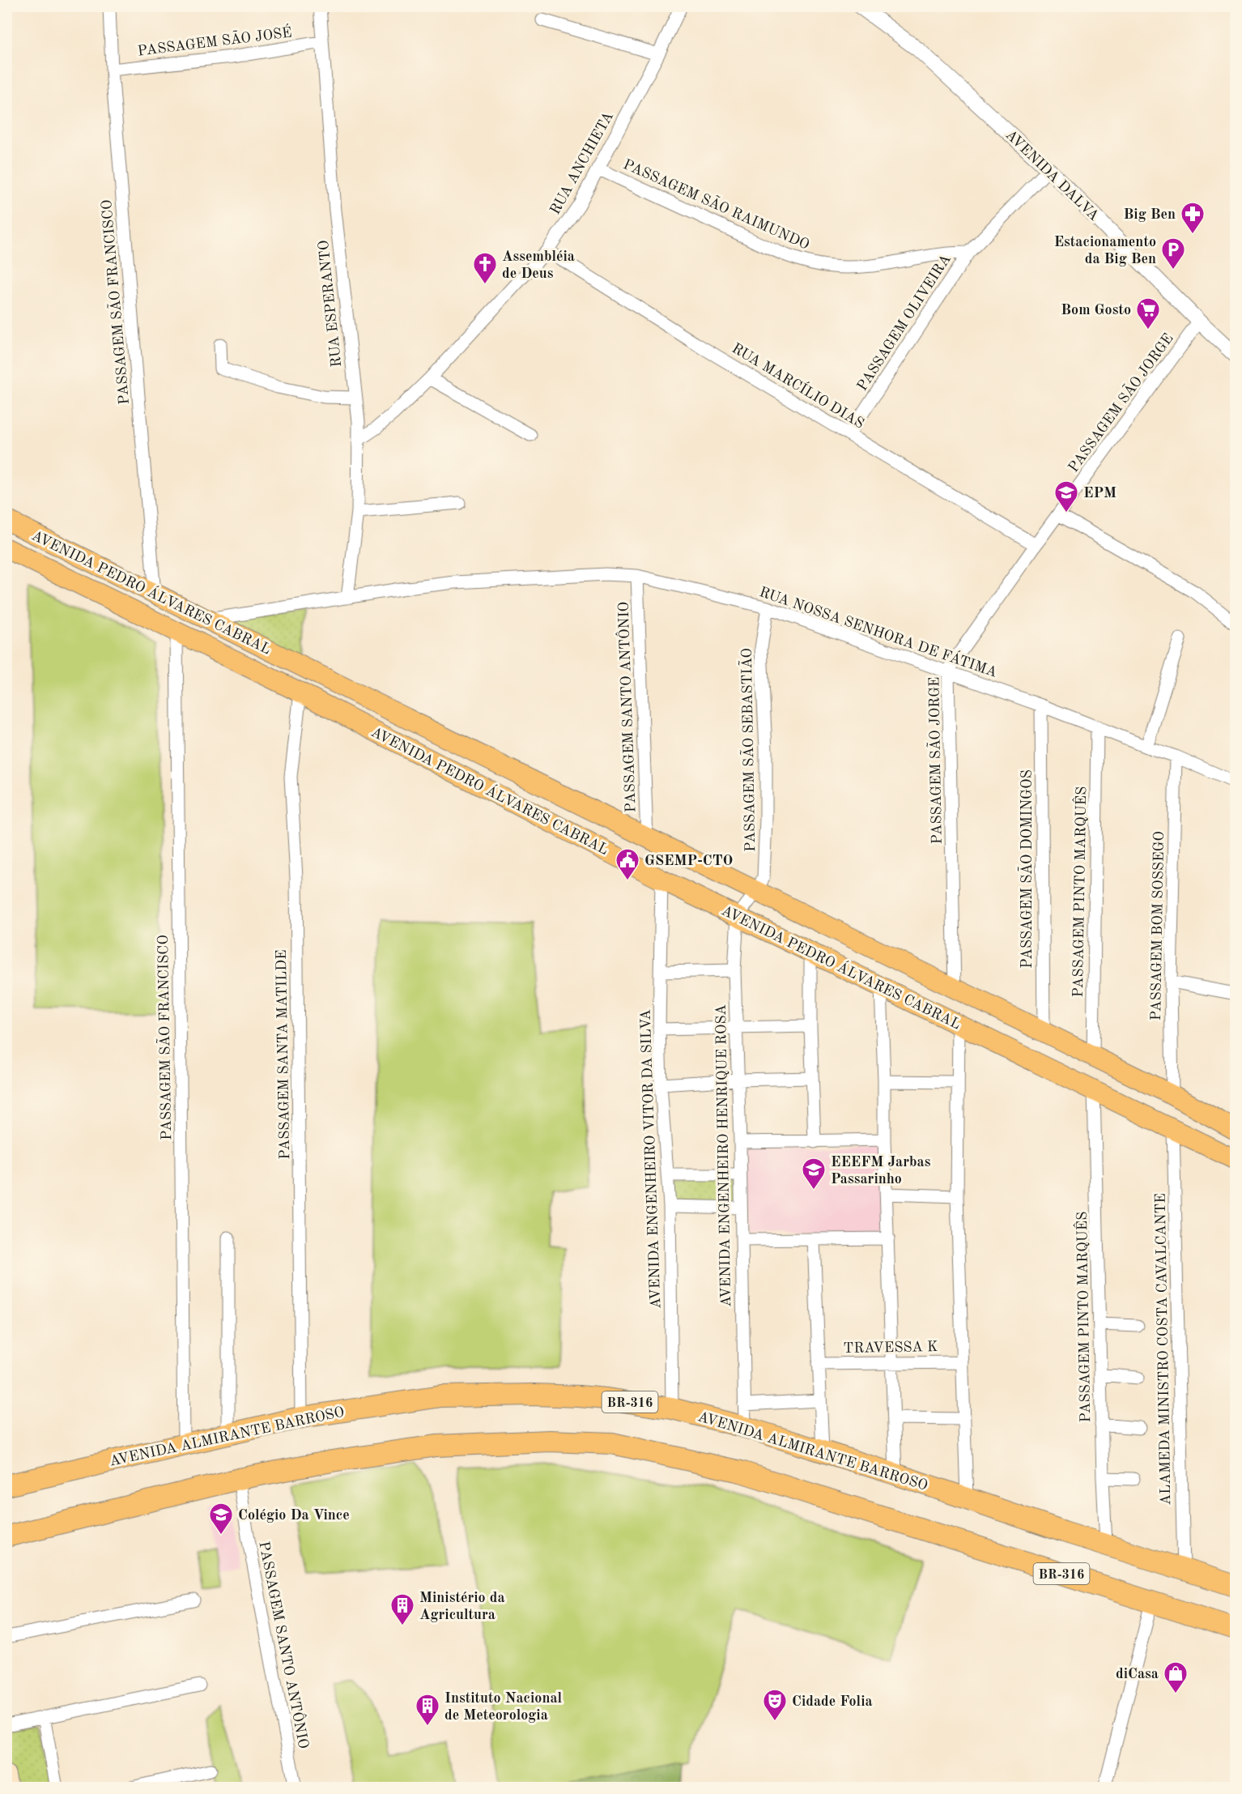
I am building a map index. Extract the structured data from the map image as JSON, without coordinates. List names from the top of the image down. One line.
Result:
{"streets":{"highway":["BR-316","AVENIDA ALMIRANTE BARROSO"],"main road":["AVENIDA PEDRO ÁLVARES CABRAL"],"street":["PASSAGEM SÃO JOSÉ","RUA ANCHIETA","AVENIDA DALVA","PASSAGEM SÃO RAIMUNDO","PASSAGEM SÃO FRANCISCO","RUA ESPERANTO","PASSAGEM OLIVEIRA","RUA MARCÍLIO DIAS","PASSAGEM SÃO JORGE","RUA NOSSA SENHORA DE FÁTIMA","PASSAGEM SANTO ANTÔNIO","PASSAGEM SÃO SEBASTIÃO","PASSAGEM SÃO DOMINGOS","PASSAGEM PINTO MARQUÊS","PASSAGEM BOM SOSSEGO","PASSAGEM SANTA MATILDE","AVENIDA ENGENHEIRO HENRIQUE ROSA","AVENIDA ENGENHEIRO VITOR DA SILVA","TRAVESSA K","ALAMEDA MINISTRO COSTA CAVALCANTE"]},"crossings":[["PASSAGEM SÃO JOSÉ","PASSAGEM SÃO FRANCISCO"],["PASSAGEM SÃO JOSÉ","RUA ESPERANTO"],["RUA ANCHIETA","PASSAGEM SÃO RAIMUNDO"],["RUA ANCHIETA","RUA ESPERANTO"],["RUA ANCHIETA","RUA MARCÍLIO DIAS"],["AVENIDA DALVA","PASSAGEM SÃO JORGE"],["PASSAGEM SÃO RAIMUNDO","PASSAGEM OLIVEIRA"],["PASSAGEM SÃO FRANCISCO","AVENIDA PEDRO ÁLVARES CABRAL"],["PASSAGEM SÃO FRANCISCO","AVENIDA ALMIRANTE BARROSO"],["RUA ESPERANTO","RUA NOSSA SENHORA DE FÁTIMA"],["PASSAGEM OLIVEIRA","RUA MARCÍLIO DIAS"],["RUA MARCÍLIO DIAS","PASSAGEM SÃO JORGE"],["PASSAGEM SÃO JORGE","AVENIDA PEDRO ÁLVARES CABRAL"],["PASSAGEM SÃO JORGE","RUA NOSSA SENHORA DE FÁTIMA"],["AVENIDA PEDRO ÁLVARES CABRAL","RUA NOSSA SENHORA DE FÁTIMA"],["AVENIDA PEDRO ÁLVARES CABRAL","PASSAGEM SANTO ANTÔNIO"],["AVENIDA PEDRO ÁLVARES CABRAL","PASSAGEM SÃO SEBASTIÃO"],["AVENIDA PEDRO ÁLVARES CABRAL","PASSAGEM SÃO DOMINGOS"],["AVENIDA PEDRO ÁLVARES CABRAL","PASSAGEM PINTO MARQUÊS"],["AVENIDA PEDRO ÁLVARES CABRAL","PASSAGEM BOM SOSSEGO"],["AVENIDA PEDRO ÁLVARES CABRAL","PASSAGEM SANTA MATILDE"],["AVENIDA PEDRO ÁLVARES CABRAL","AVENIDA ENGENHEIRO HENRIQUE ROSA"],["AVENIDA PEDRO ÁLVARES CABRAL","AVENIDA ENGENHEIRO VITOR DA SILVA"],["AVENIDA PEDRO ÁLVARES CABRAL","ALAMEDA MINISTRO COSTA CAVALCANTE"],["RUA NOSSA SENHORA DE FÁTIMA","PASSAGEM SANTO ANTÔNIO"],["RUA NOSSA SENHORA DE FÁTIMA","PASSAGEM SÃO SEBASTIÃO"],["RUA NOSSA SENHORA DE FÁTIMA","PASSAGEM SÃO DOMINGOS"],["RUA NOSSA SENHORA DE FÁTIMA","PASSAGEM PINTO MARQUÊS"],["RUA NOSSA SENHORA DE FÁTIMA","PASSAGEM BOM SOSSEGO"],["PASSAGEM SANTO ANTÔNIO","BR-316"],["PASSAGEM PINTO MARQUÊS","AVENIDA ALMIRANTE BARROSO"],["PASSAGEM SANTA MATILDE","AVENIDA ALMIRANTE BARROSO"],["AVENIDA ENGENHEIRO HENRIQUE ROSA","AVENIDA ALMIRANTE BARROSO"],["AVENIDA ENGENHEIRO VITOR DA SILVA","AVENIDA ALMIRANTE BARROSO"],["ALAMEDA MINISTRO COSTA CAVALCANTE","AVENIDA ALMIRANTE BARROSO"]],"places":{"pharmacy":["Big Ben"],"parking":["Estacionamento da Big Ben"],"church":["Assembléia de Deus"],"supermarket":["Bom Gosto"],"school or university":["EPM","EEEFM Jarbas Passarinho","Colégio Da Vince"],"public building":["GSEMP-CTO"],"building":["Ministério da Agricultura","Instituto Nacional de Meteorologia"],"shop":["diCasa"],"theatre":["Cidade Folia"]}}
